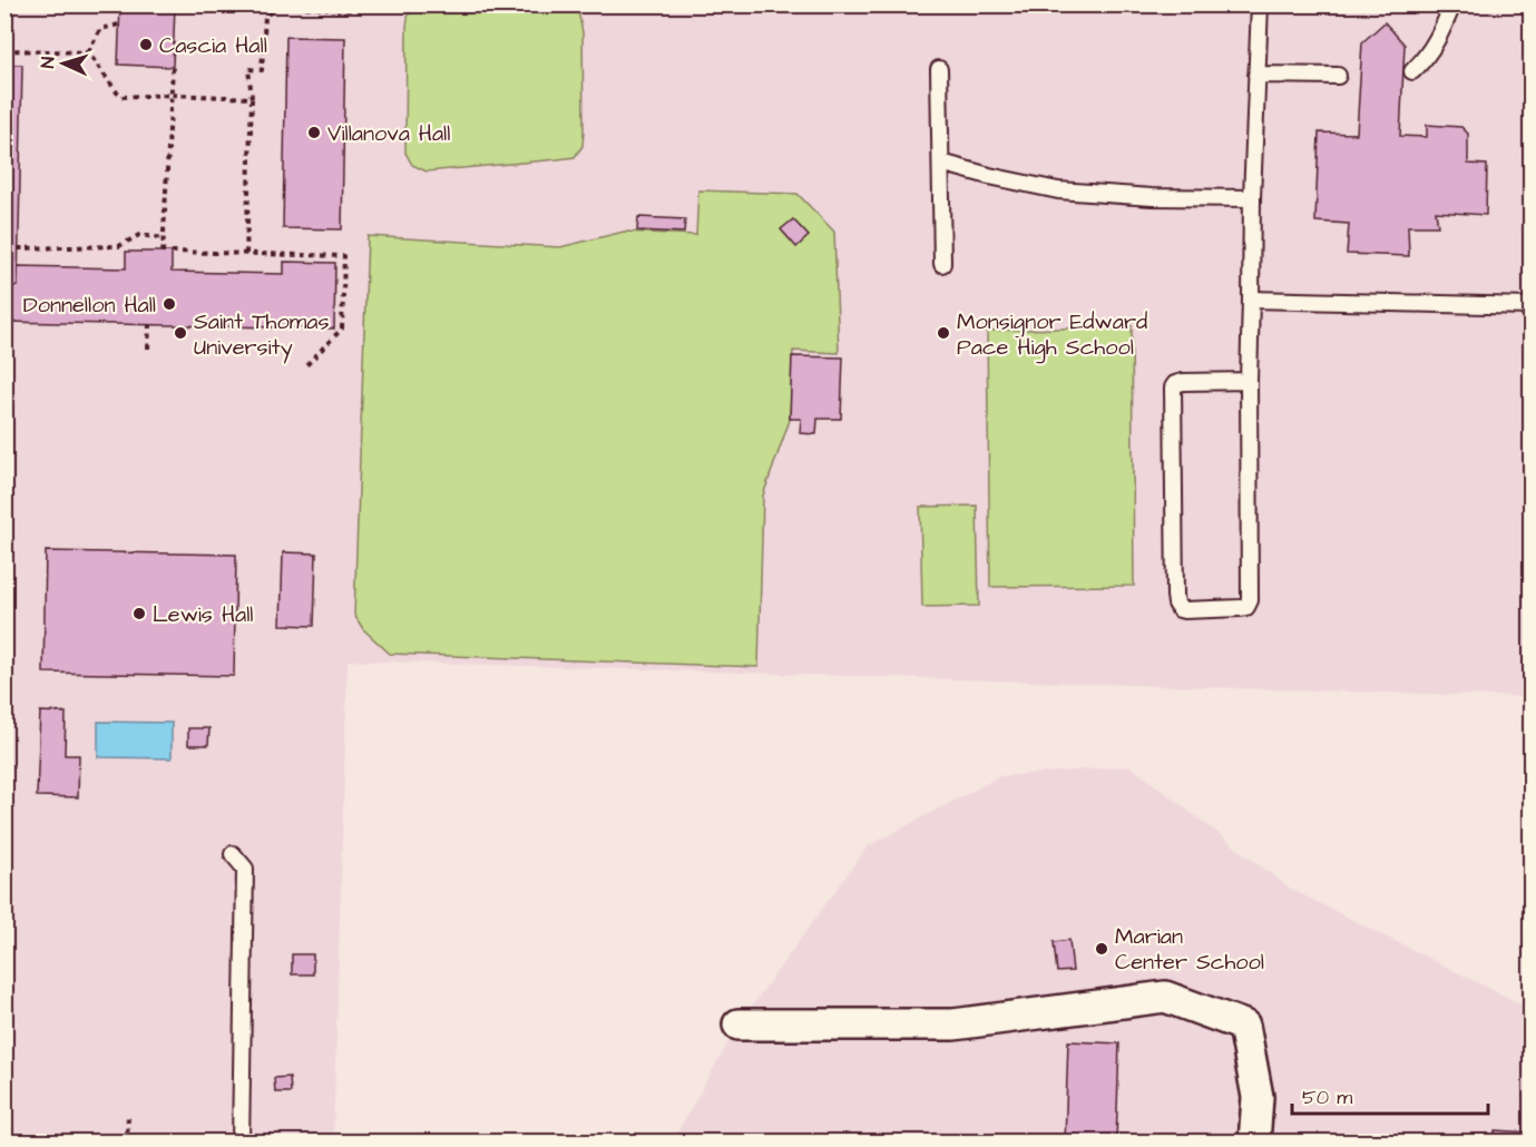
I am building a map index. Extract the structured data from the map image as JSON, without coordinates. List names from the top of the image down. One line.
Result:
{"places":["Cascia Hall","Villanova Hall","Donnellon Hall","Saint Thomas University","Monsignor Edward Pace High School","Lewis Hall","Marian Center School"],"scale_bar":"50 m","north":"left"}
